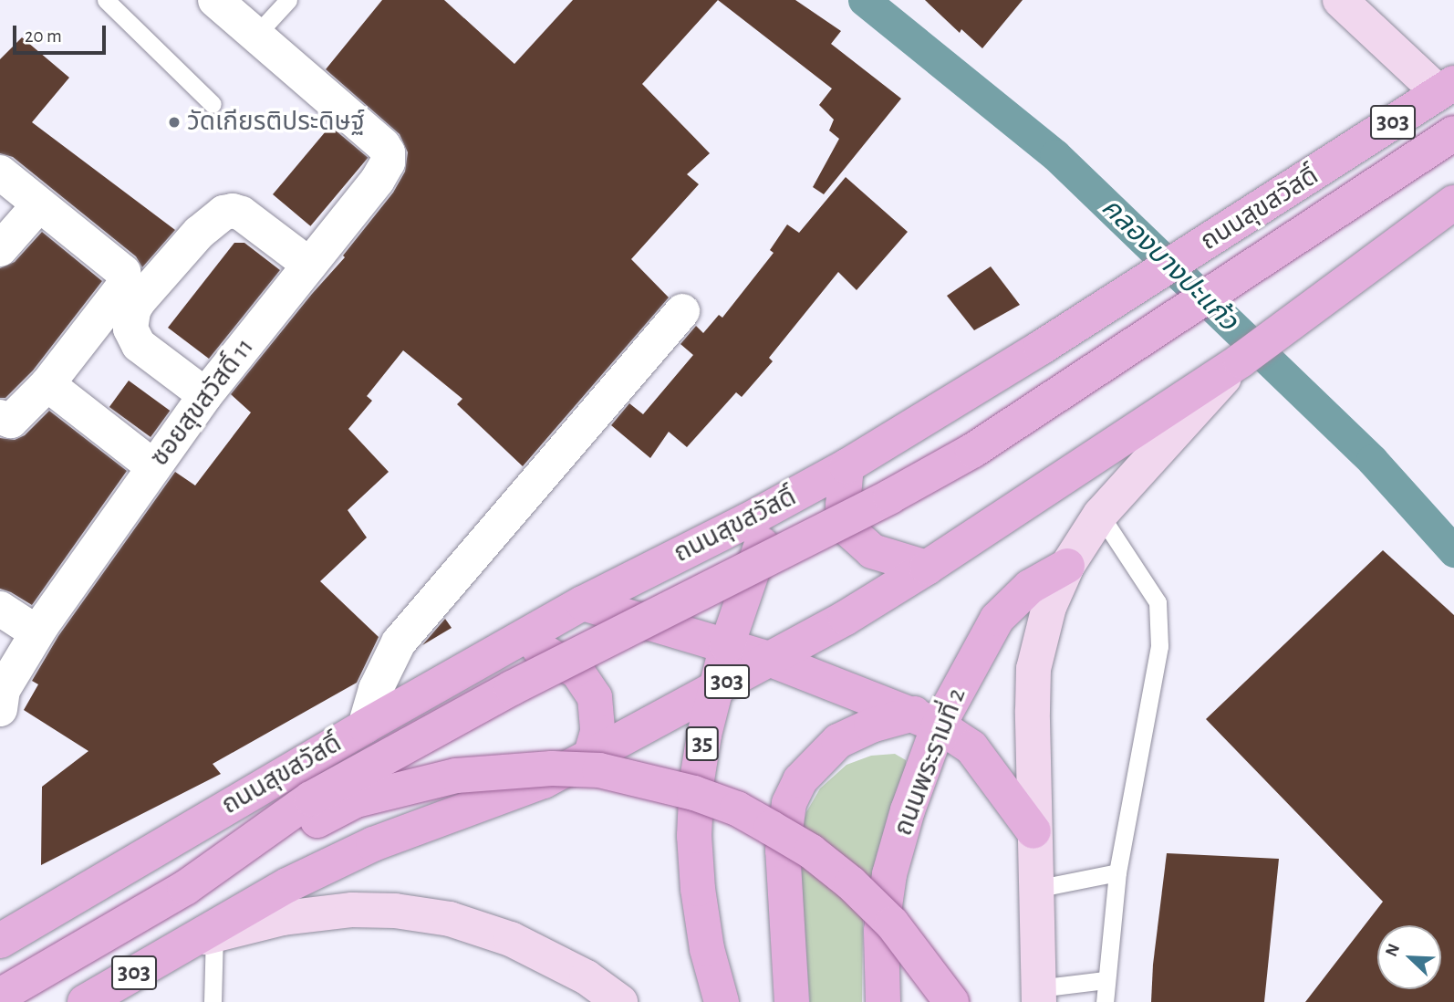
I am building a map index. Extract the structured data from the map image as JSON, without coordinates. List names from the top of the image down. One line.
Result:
{"streets":{"main road":["303","ถนนสุขสวัสดิ์","35","ถนนพระรามที่ 2"],"street":["ซอยสุขสวัสดิ์ 11"]},"crossings":[["303","35"],["303","ถนนพระรามที่ 2"],["ถนนสุขสวัสดิ์","35"]],"water":["คลองบางปะแก้ว"],"places":["วัดเกียรติประดิษฐ์"],"scale_bar":"20 m","north":"top left"}
